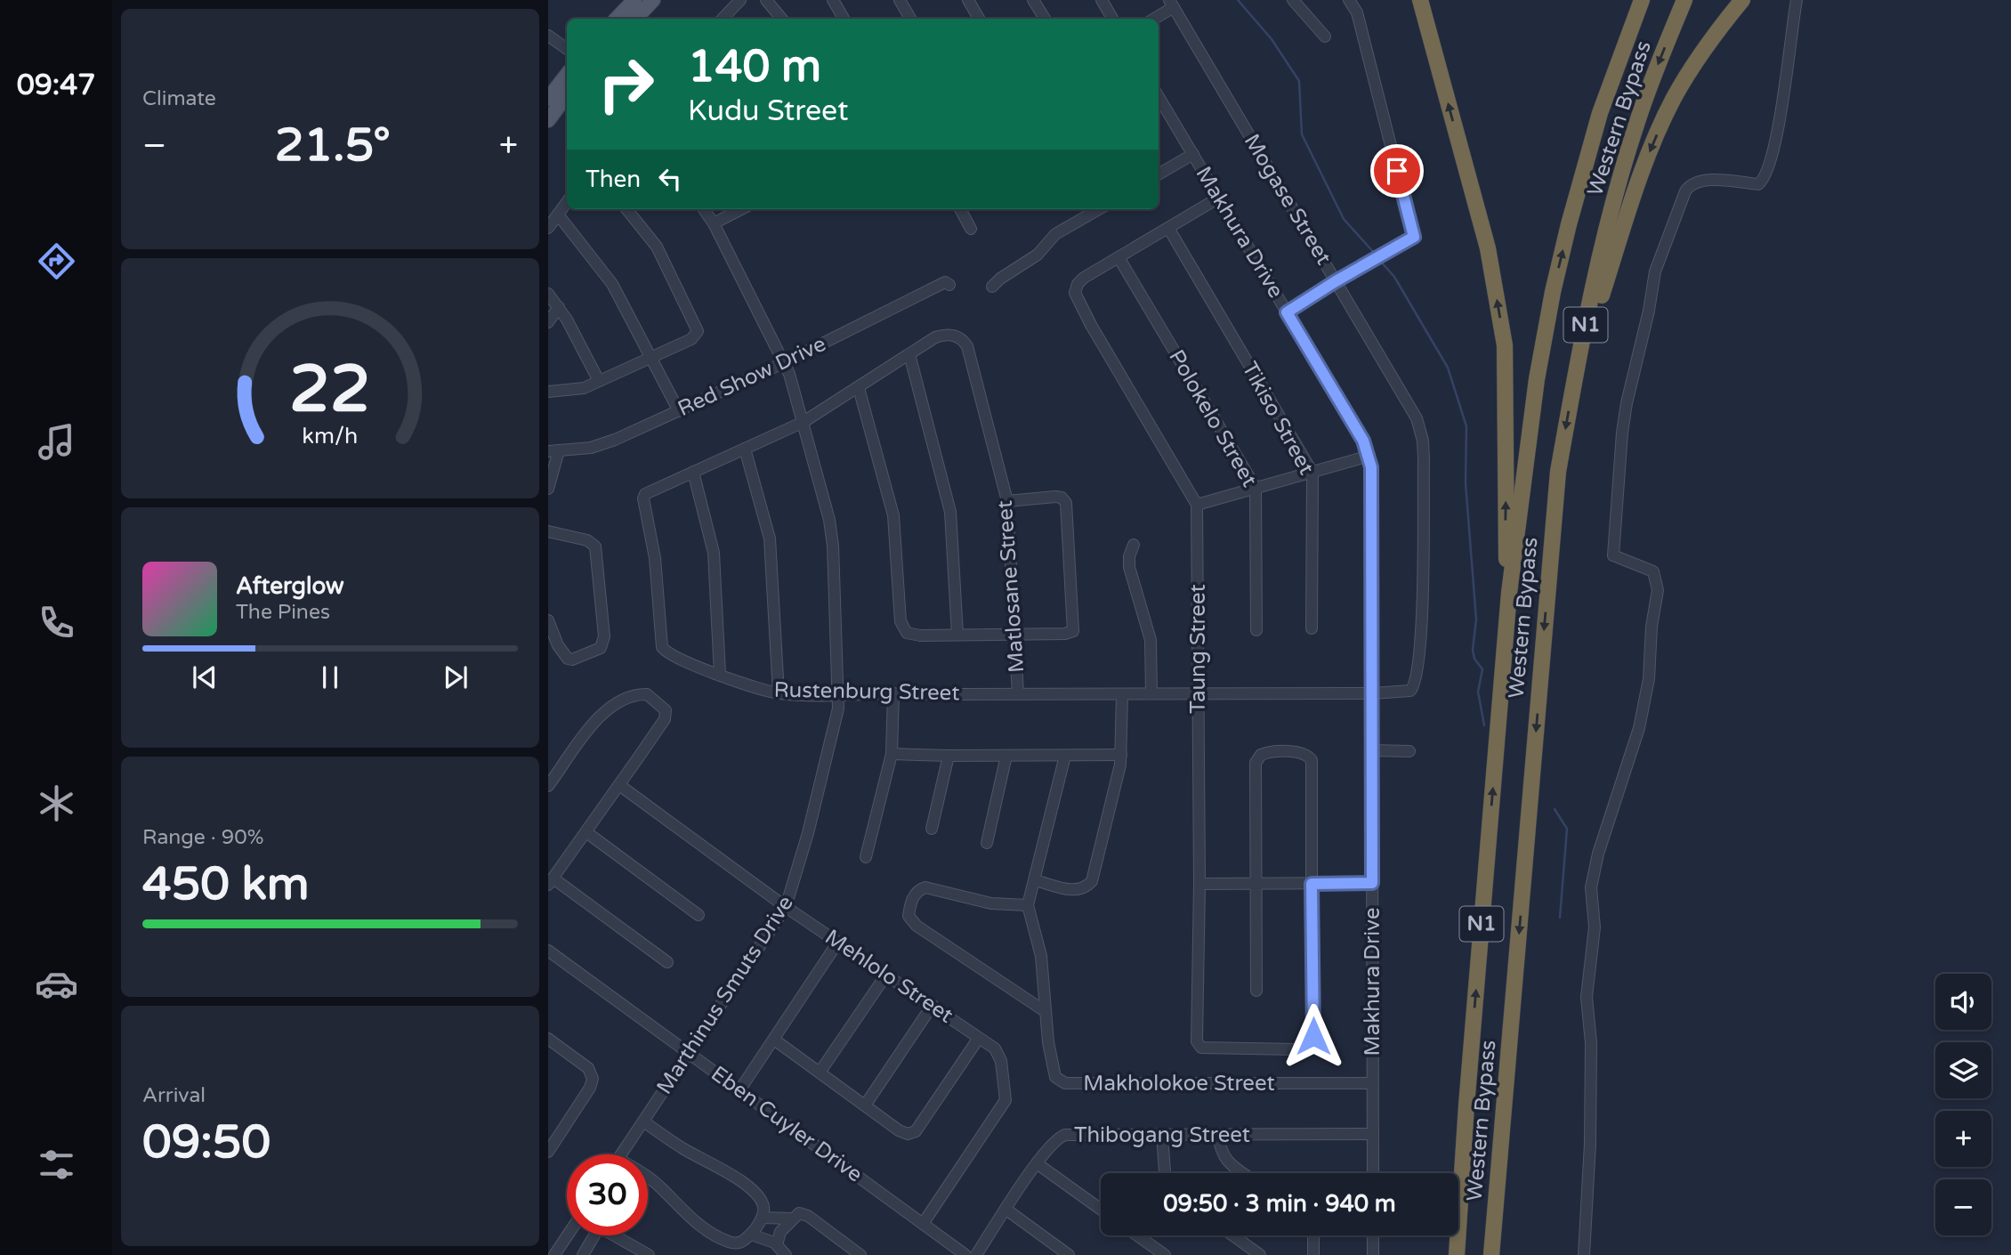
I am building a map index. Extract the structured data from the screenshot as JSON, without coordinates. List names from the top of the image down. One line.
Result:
{"streets":{"highway":["Western Bypass","N1"],"street":["Mogase Street","Makhura Drive","Red Show Drive","Polokelo Street","Tikiso Street","Matlosane Street","Taung Street","Rustenburg Street","Mehlolo Street","Marthinus Smuts Drive","Makholokoe Street","Eben Cuyler Drive","Thibogang Street"]},"crossings":[["Mogase Street","Makhura Drive"],["Mogase Street","Rustenburg Street"],["Makhura Drive","Rustenburg Street"],["Makhura Drive","Makholokoe Street"],["Makhura Drive","Thibogang Street"],["Red Show Drive","Marthinus Smuts Drive"],["Matlosane Street","Rustenburg Street"],["Taung Street","Rustenburg Street"],["Rustenburg Street","Marthinus Smuts Drive"],["Mehlolo Street","Marthinus Smuts Drive"],["Mehlolo Street","Eben Cuyler Drive"],["Marthinus Smuts Drive","Eben Cuyler Drive"]],"page":{"tabs":"09:47","tile":["Climate",["Range · 90%","450 km"],["Arrival","09:50"]],"turn":["140 m","Kudu Street"],"heat":["−","21.5°","+"],"then":"Then","song":["Afterglow","The Pines"],"map_buttons":["+","−"],"limit":"30","trip":"09:50 · 3 min · 940 m","gauge":["22","km/h"]}}
